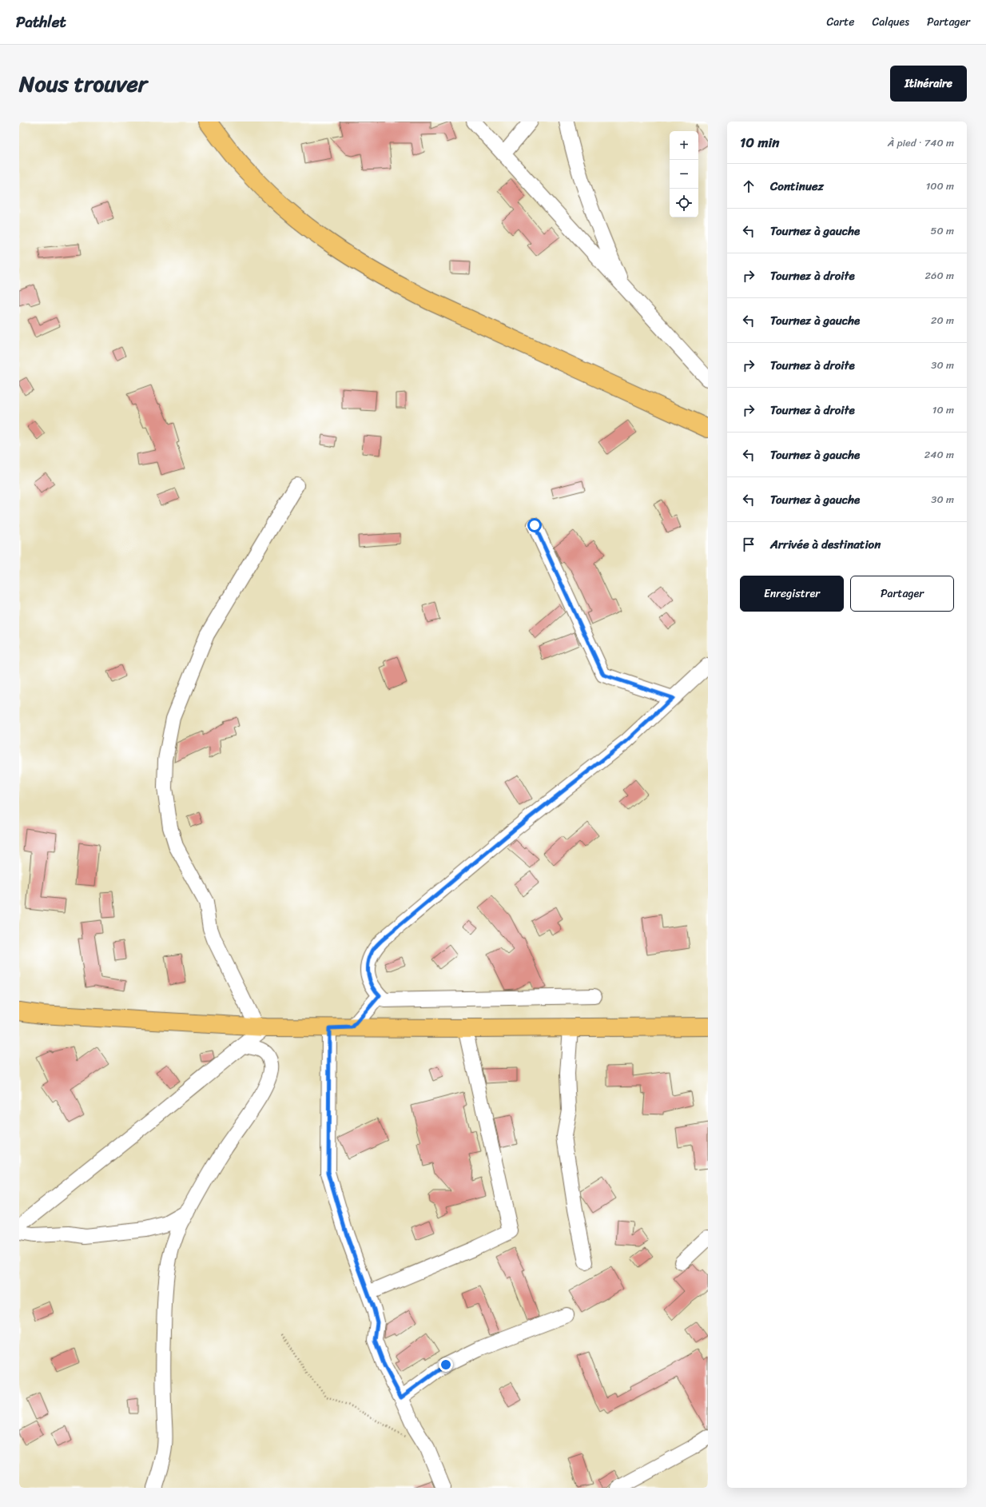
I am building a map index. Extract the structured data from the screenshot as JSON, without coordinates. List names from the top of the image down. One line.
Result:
{"page":{"header":"Pathlet","nav":["Carte","Calques","Partager"],"title":"Nous trouver","buttons":["Itinéraire",["Enregistrer","Partager"]],"heading":["10 min","À pied · 740 m"],"map_buttons":["+","−"],"list":[["Continuez","100 m"],["Tournez à gauche","50 m"],["Tournez à droite","260 m"],["Tournez à gauche","20 m"],["Tournez à droite","30 m"],["Tournez à droite","10 m"],["Tournez à gauche","240 m"],["Tournez à gauche","30 m"],"Arrivée à destination"]}}
